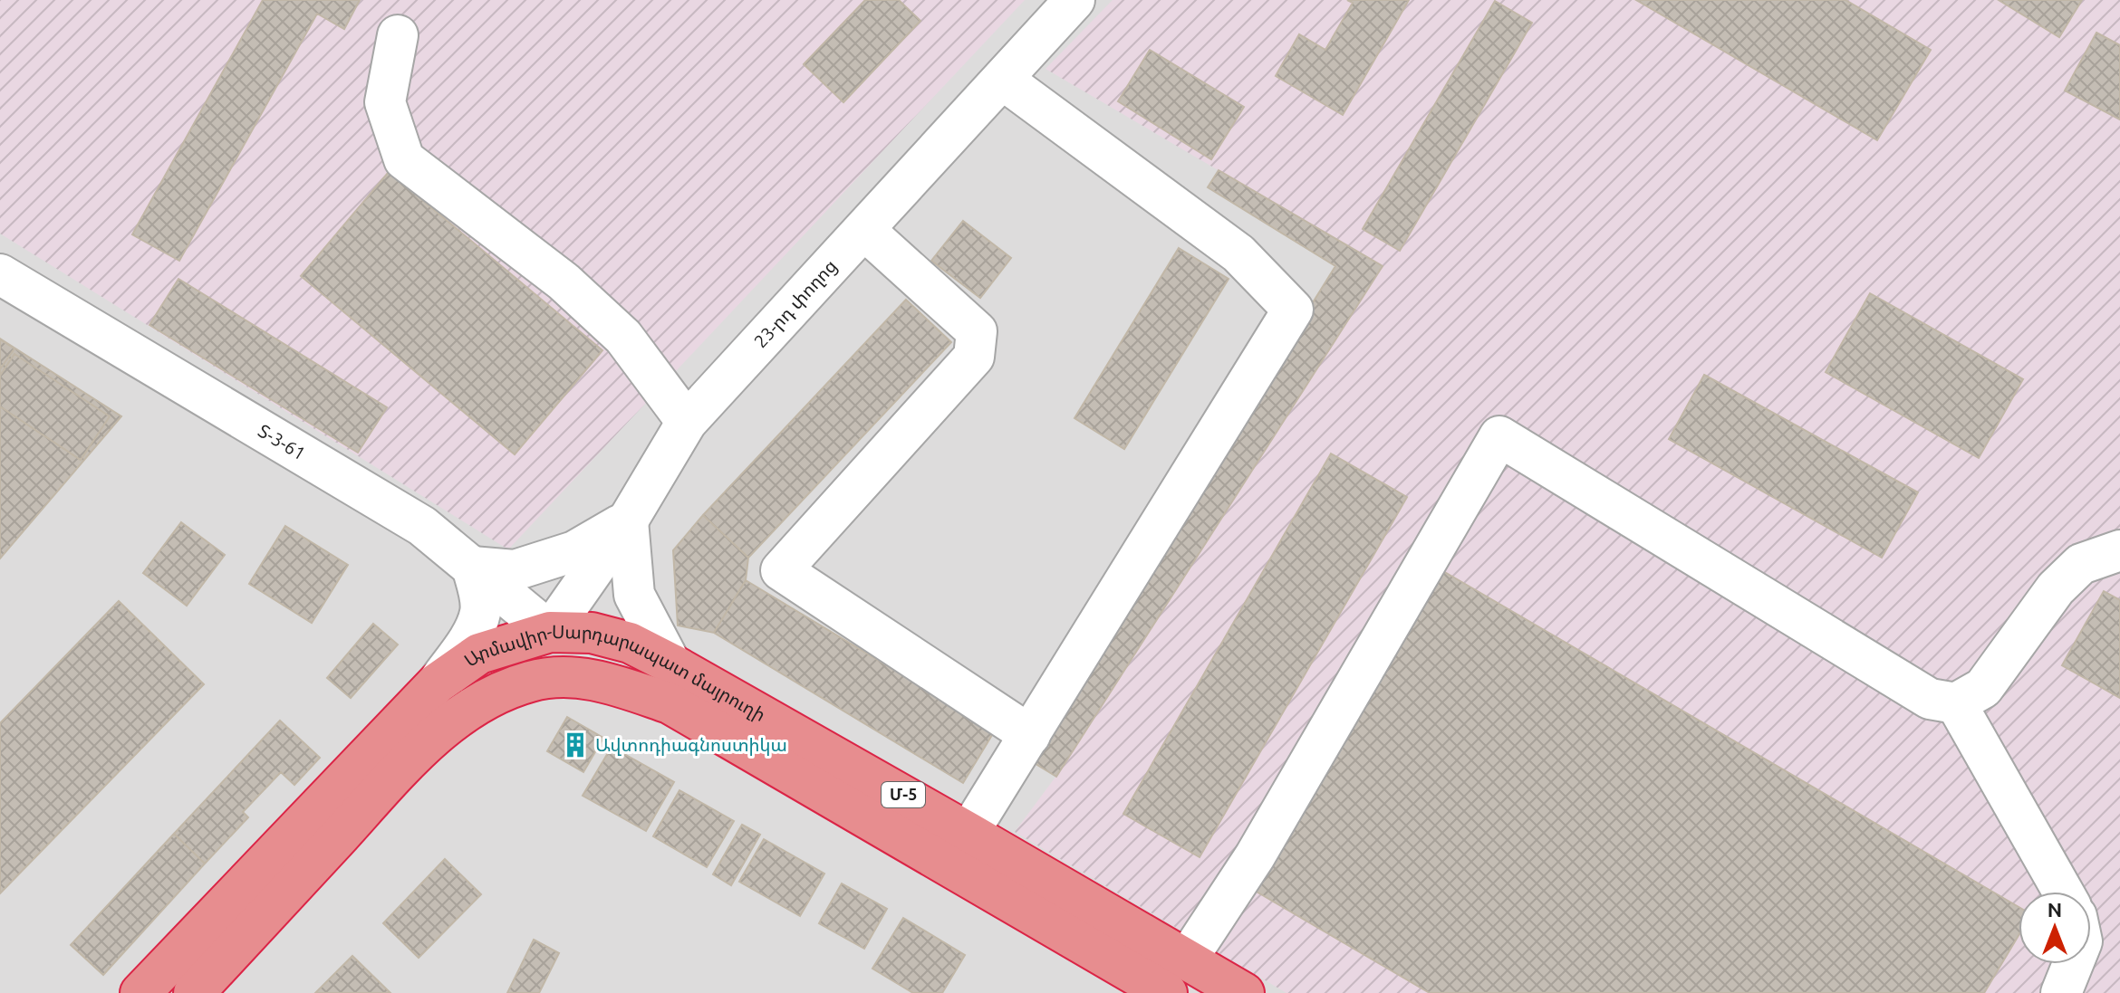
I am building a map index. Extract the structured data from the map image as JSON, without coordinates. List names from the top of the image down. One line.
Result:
{"streets":{"highway":["Արմավիր-Սարդարապատ մայրուղի","Մ-5"],"street":["23-րդ փողոց","Տ-3-61"]},"crossings":[["23-րդ փողոց","Տ-3-61"],["23-րդ փողոց","Արմավիր-Սարդարապատ մայրուղի"],["Տ-3-61","Արմավիր-Սարդարապատ մայրուղի"]],"places":{"building":["Ավտոդիագնոստիկա"]},"north":"top"}
